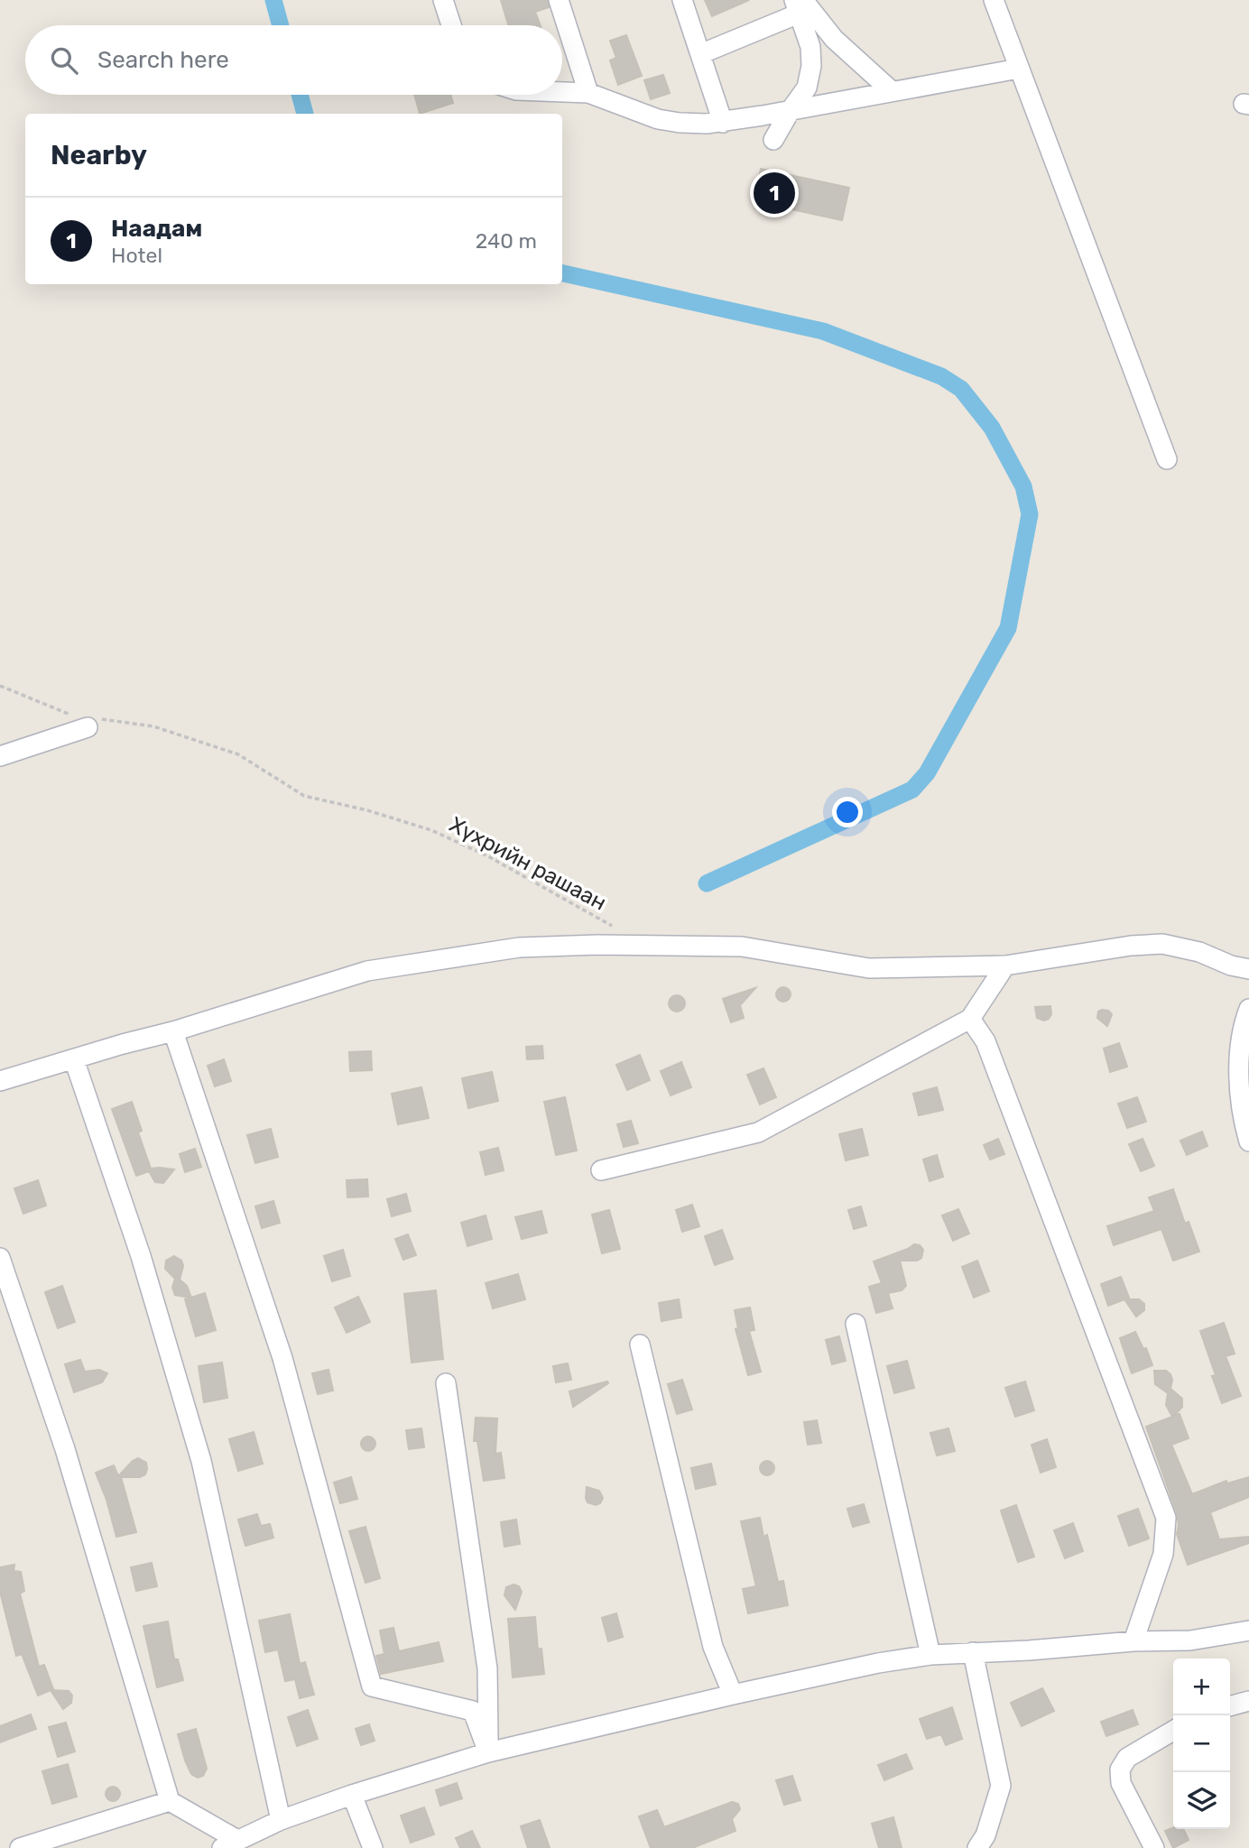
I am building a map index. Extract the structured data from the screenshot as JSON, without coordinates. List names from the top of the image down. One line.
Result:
{"streets":{"path":["Хүхрийн рашаан"]},"page":{"search":"Search here","heading":"Nearby","pins":"1","list":[{"mark":"1","name":"Наадам","note":"Hotel","value":"240 m"}],"map_buttons":["+","−"]}}
